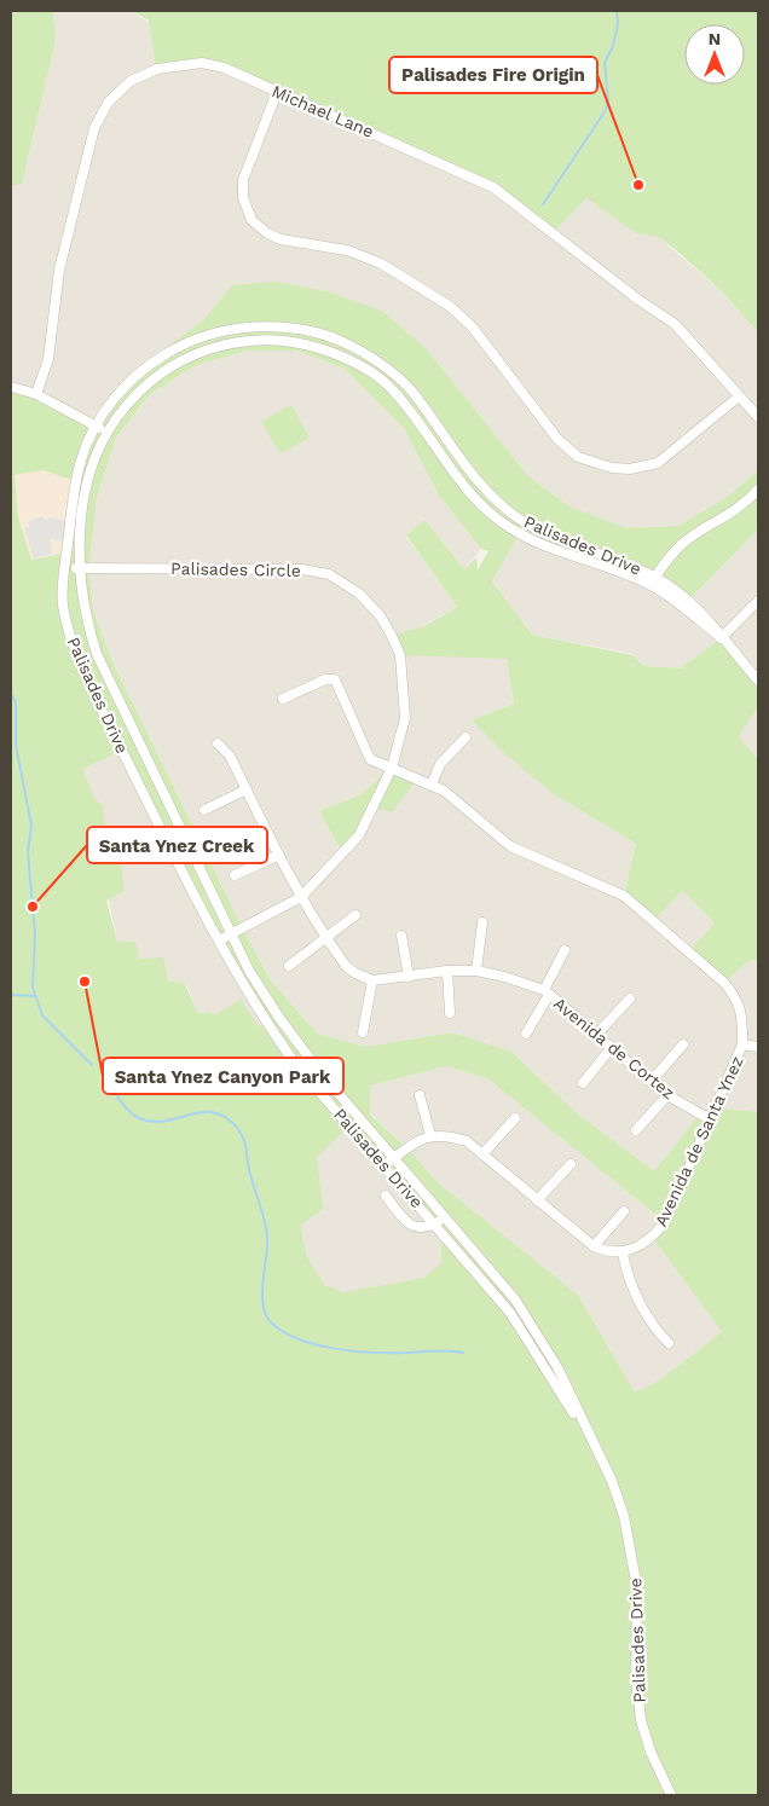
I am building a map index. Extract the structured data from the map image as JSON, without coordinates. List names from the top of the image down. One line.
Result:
{"streets":{"street":["Michael Lane","Palisades Drive","Palisades Circle","Avenida de Cortez","Avenida de Santa Ynez"]},"crossings":[["Palisades Drive","Palisades Circle"],["Palisades Circle","Avenida de Santa Ynez"],["Avenida de Cortez","Avenida de Santa Ynez"]],"places":["Palisades Fire Origin","Santa Ynez Creek","Santa Ynez Canyon Park"],"north":"top"}
